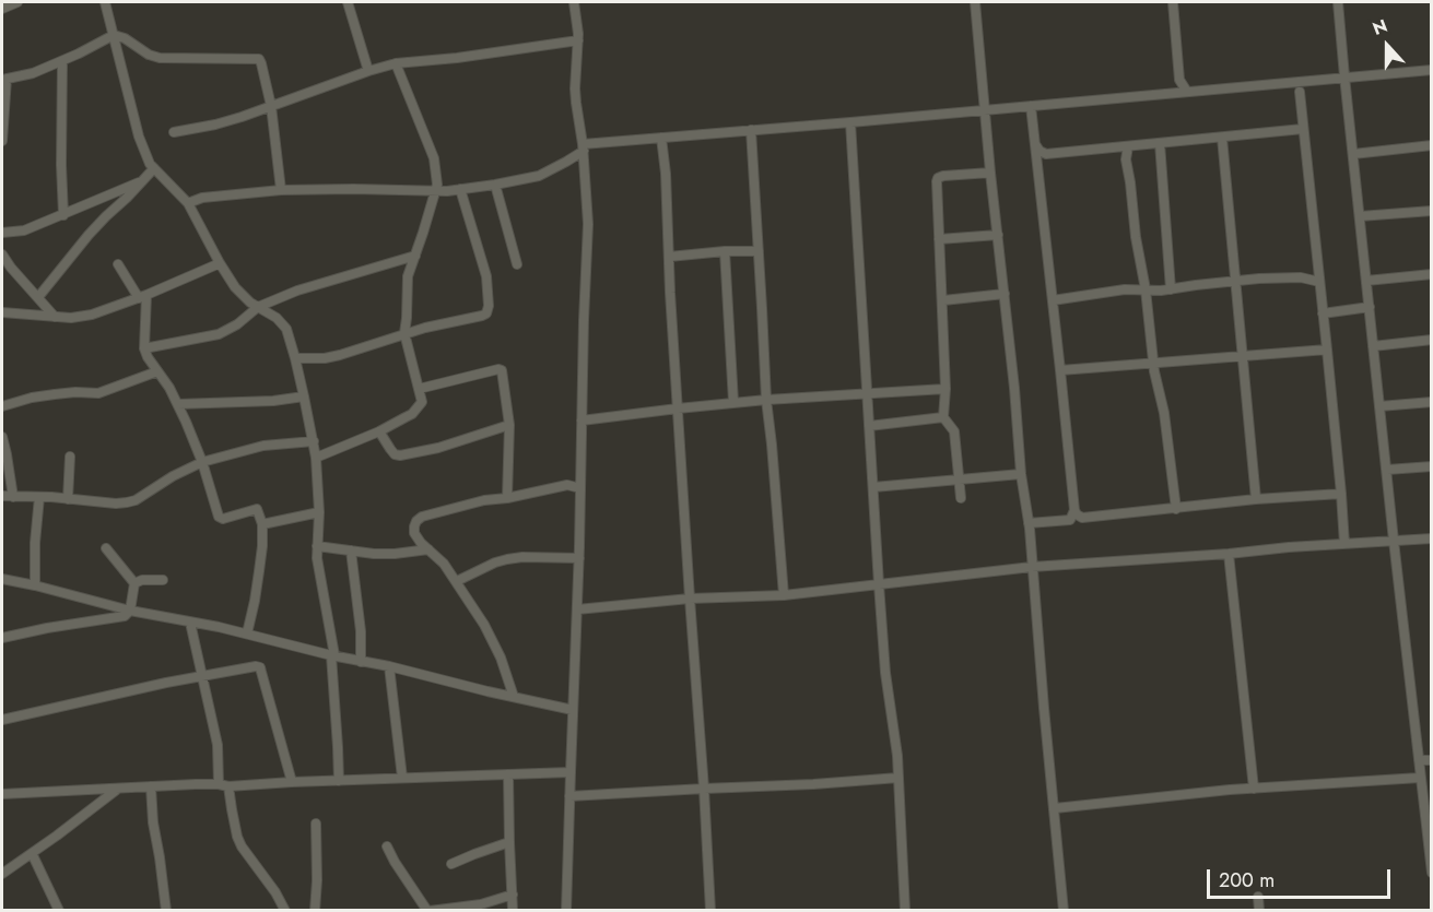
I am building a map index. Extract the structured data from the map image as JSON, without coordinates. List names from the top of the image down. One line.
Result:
{"scale_bar":"200 m","north":"top"}
